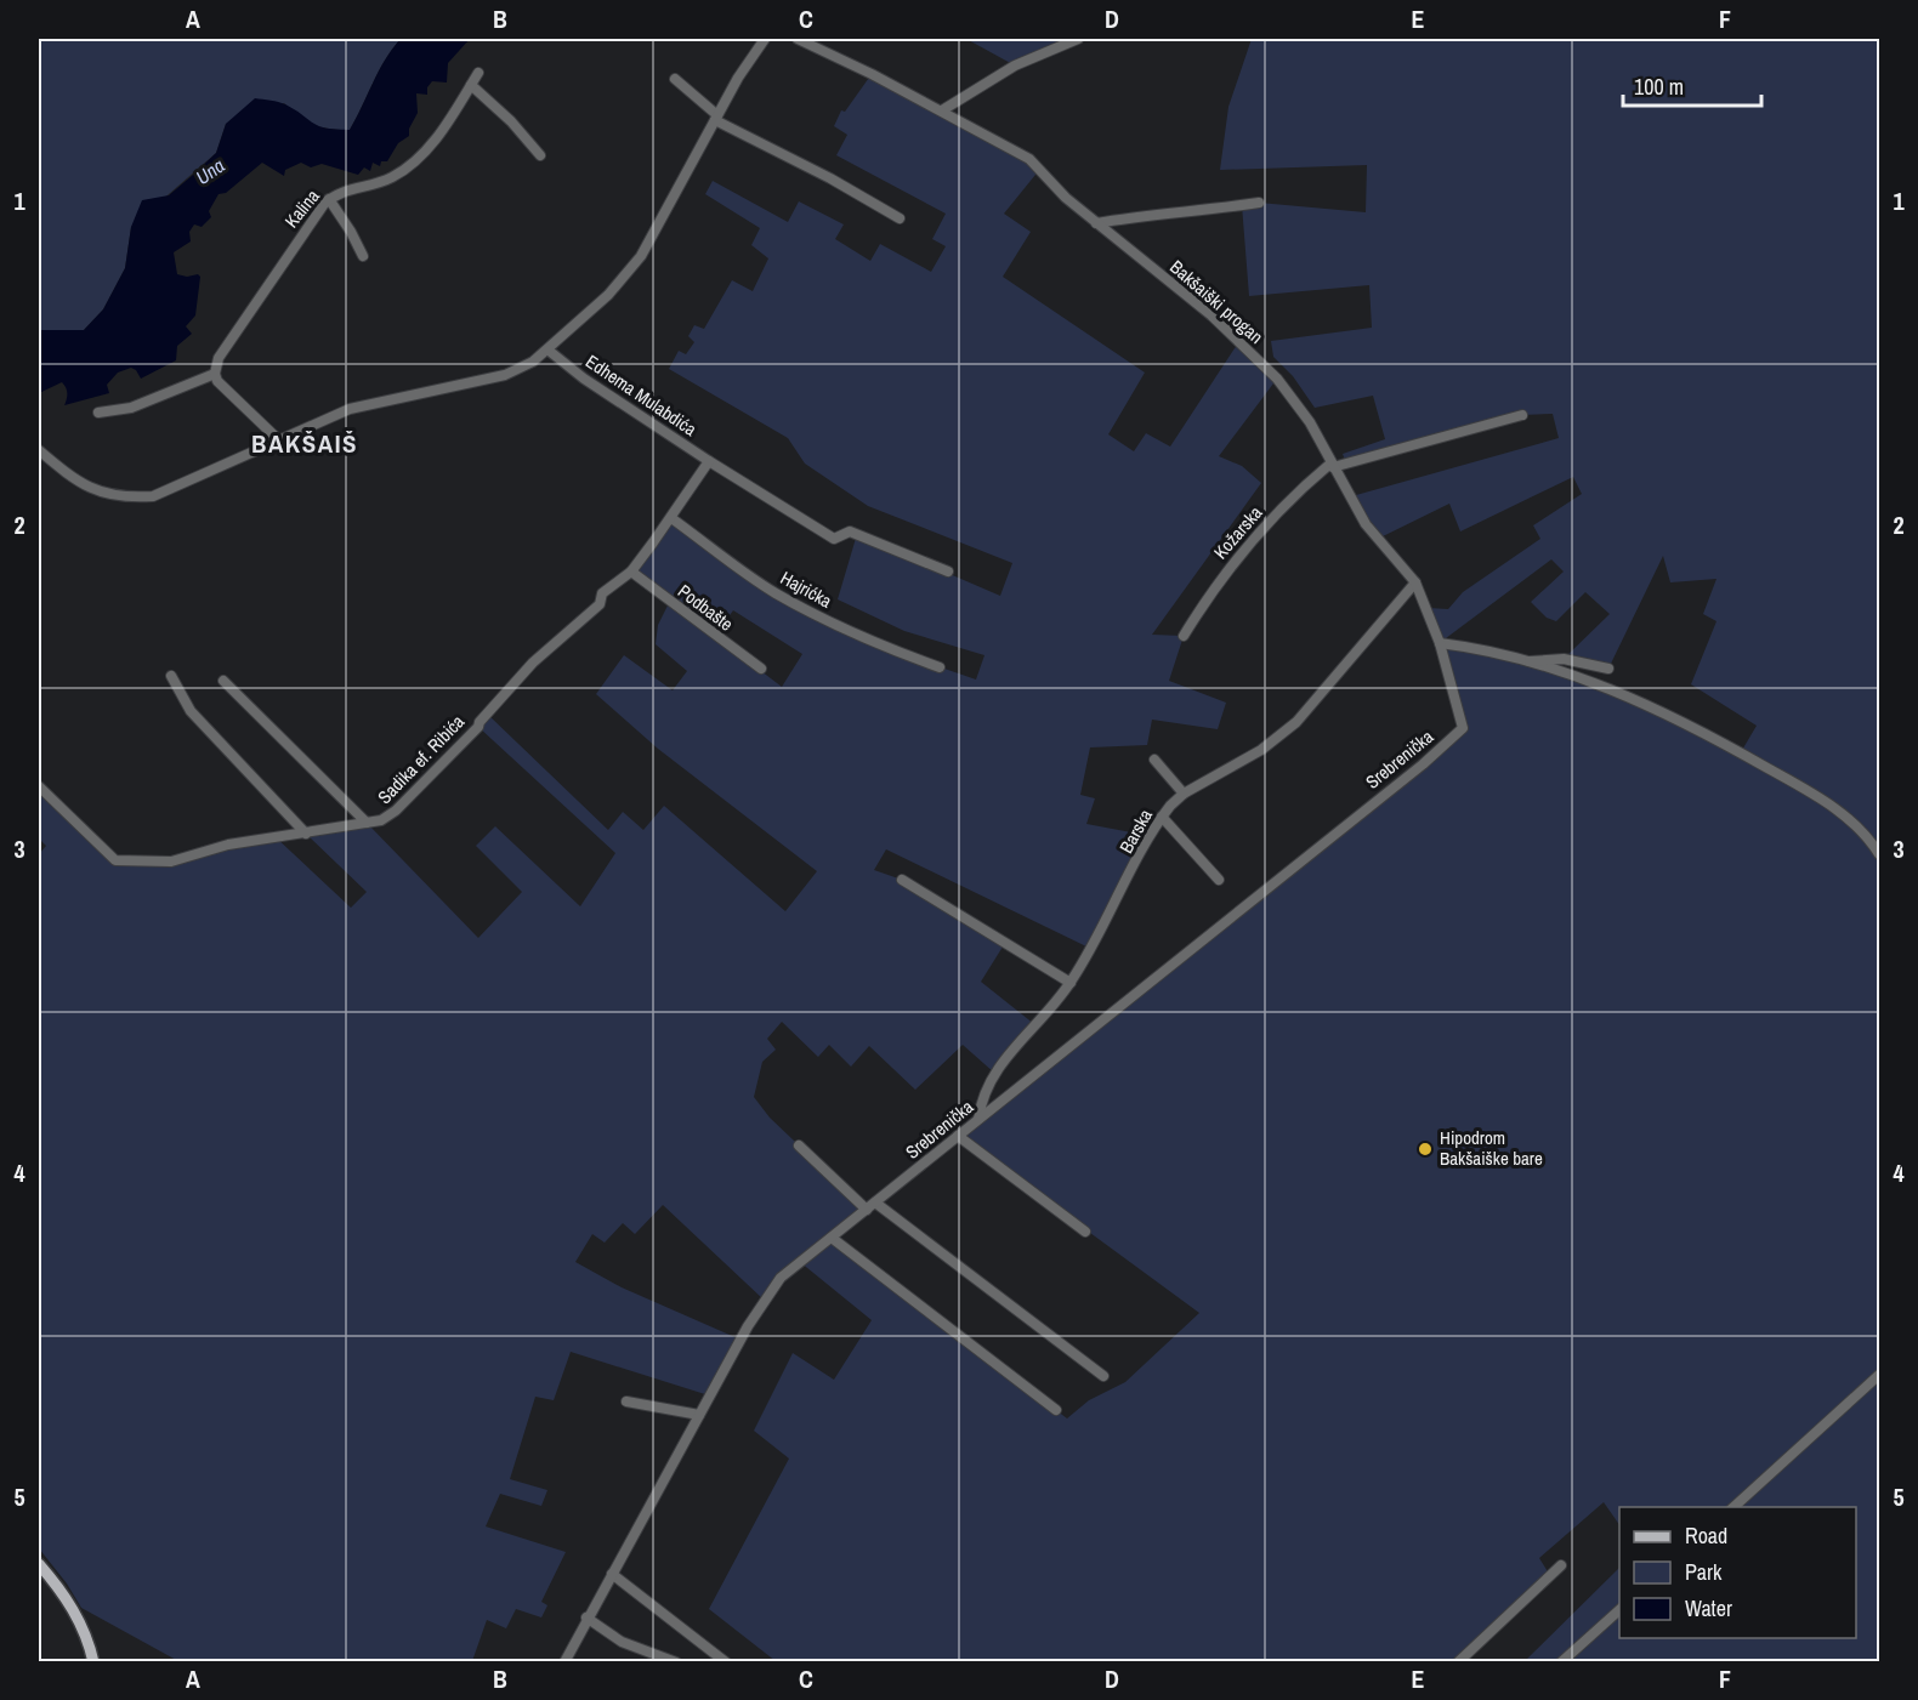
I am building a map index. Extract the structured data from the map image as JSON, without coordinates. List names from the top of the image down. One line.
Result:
{"streets":{"street":["Kalina","Bakšaiški progan","Edhema Mulabdića","Kožarska","Hajrićka","Podbašte","Sadika ef. Ribića","Srebrenička","Barska"]},"crossings":[["Bakšaiški progan","Kožarska"],["Bakšaiški progan","Srebrenička"],["Bakšaiški progan","Barska"],["Edhema Mulabdića","Sadika ef. Ribića"],["Hajrićka","Sadika ef. Ribića"],["Podbašte","Sadika ef. Ribića"],["Srebrenička","Barska"]],"districts":["BAKŠAIŠ"],"water":["Una"],"places":["Hipodrom Bakšaiške bare"],"legend":["Road","Park","Water"],"scale_bar":"100 m","grid":{"columns":["A","B","C","D","E","F"],"rows":["1","2","3","4","5"]}}
